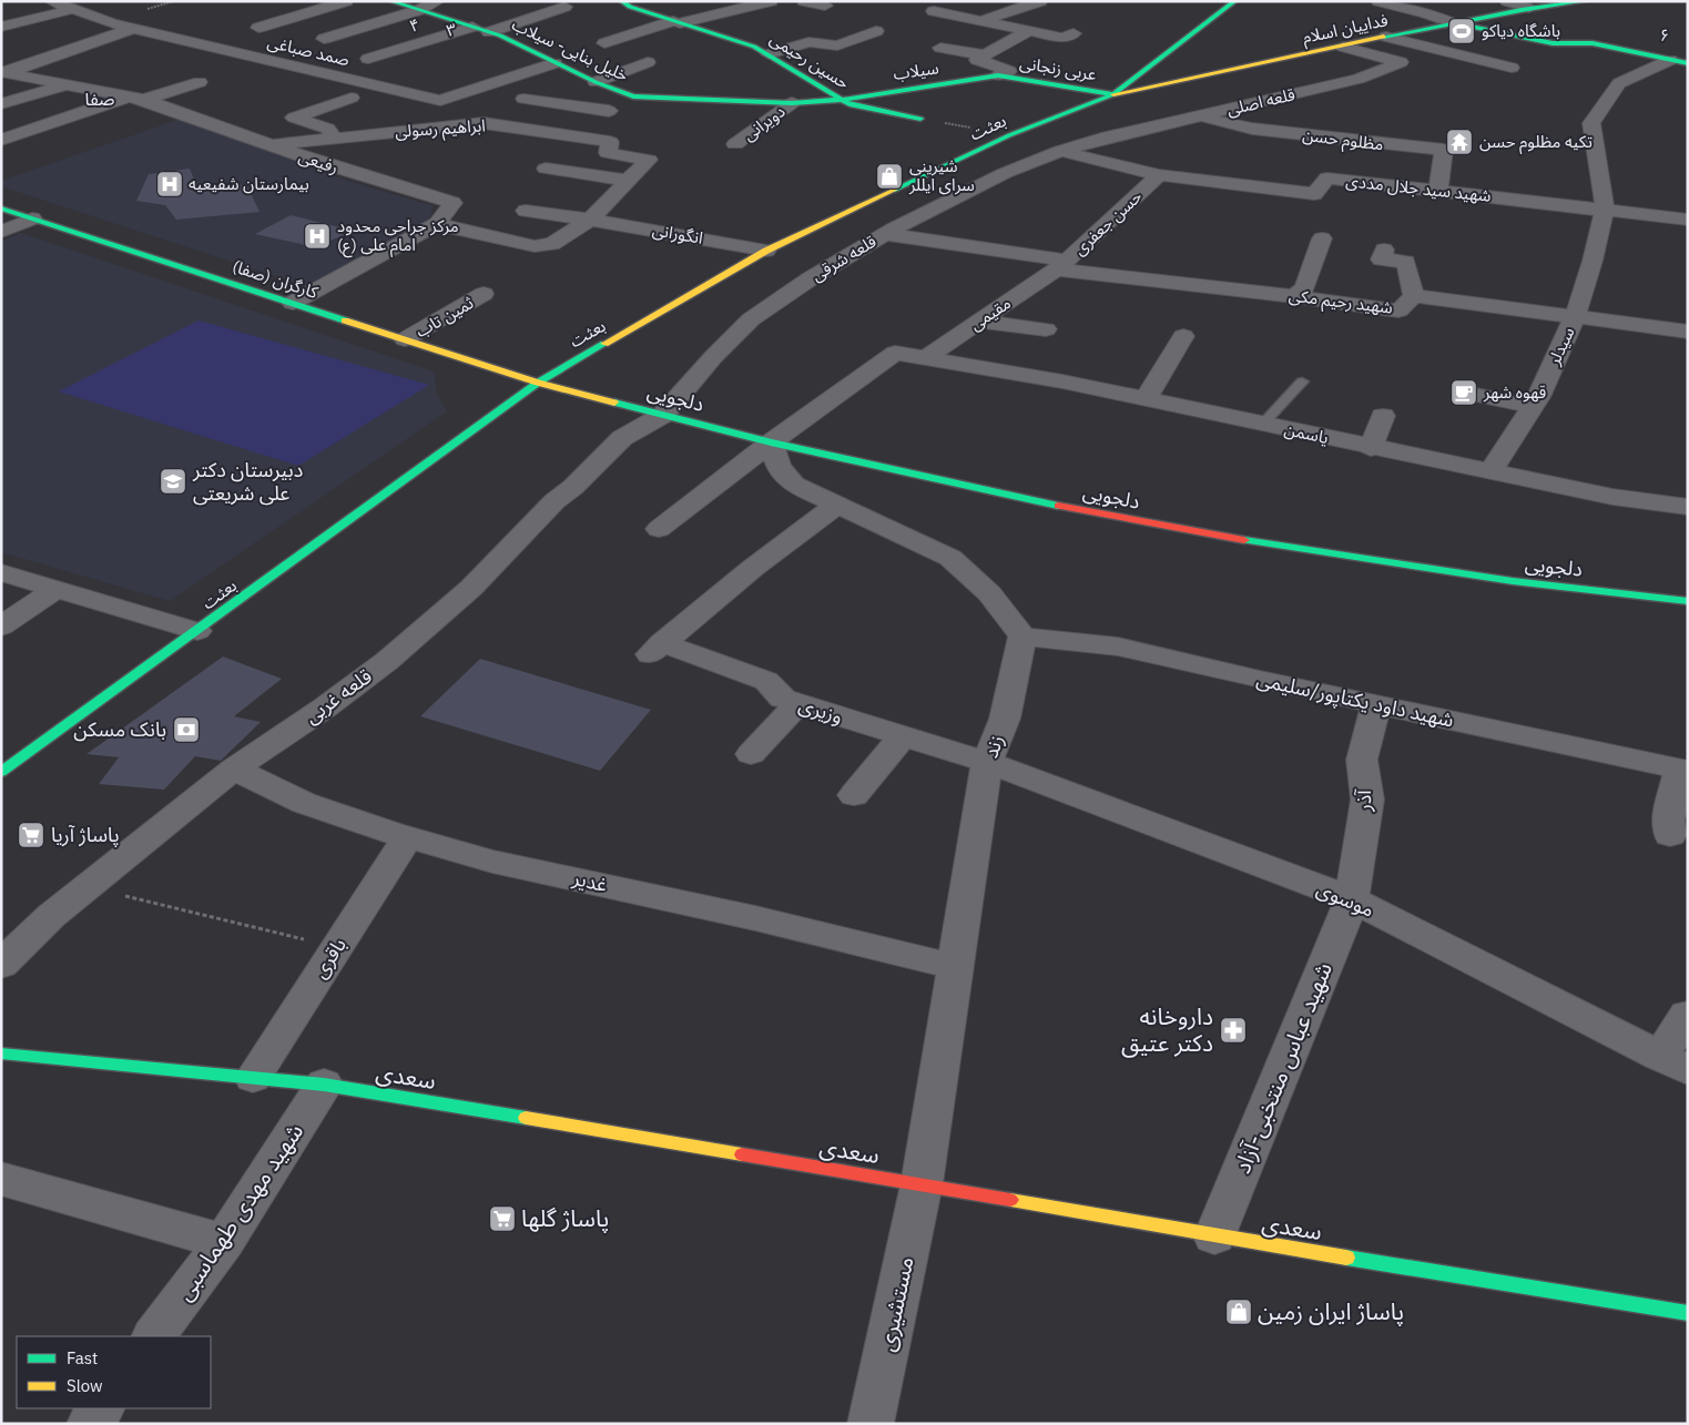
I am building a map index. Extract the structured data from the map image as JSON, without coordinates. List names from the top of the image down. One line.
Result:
{"streets":{"main road":["فداییان اسلام","خلیل بنایی- سیلاب","حسین رحیمی","عربی زنجانی","سیلاب","بعثت","کارگران (صفا)","دلجویی","سعدی"],"street":["۴","۳","۶","صمد صباغی","قلعه اصلی","دویرانی","ابراهیم رسولی","مظلوم حسن","رفیعی","شهید سید جلال مددی","حسن جعفری","انگورانی","قلعه شرقی","شهید رحیم مکی","مقیمی","ثمین تاب","سیدلر","یاسمن","قلعه غربی","شهید داود یکتاپور/سلیمی","وزیری","زند","آذر","غدیر","موسوی","باقری","شهید عباس منتخبی-آزاد","شهید مهدی طهماسبی","مستشیری"]},"crossings":[["۴","خلیل بنایی- سیلاب"],["فداییان اسلام","عربی زنجانی"],["فداییان اسلام","قلعه اصلی"],["فداییان اسلام","بعثت"],["۳","خلیل بنایی- سیلاب"],["خلیل بنایی- سیلاب","صمد صباغی"],["خلیل بنایی- سیلاب","حسین رحیمی"],["خلیل بنایی- سیلاب","سیلاب"],["خلیل بنایی- سیلاب","دویرانی"],["حسین رحیمی","سیلاب"],["عربی زنجانی","سیلاب"],["عربی زنجانی","بعثت"],["قلعه اصلی","مظلوم حسن"],["قلعه اصلی","شهید سید جلال مددی"],["قلعه اصلی","قلعه شرقی"],["بعثت","انگورانی"],["بعثت","کارگران (صفا)"],["بعثت","دلجویی"],["ابراهیم رسولی","رفیعی"],["مظلوم حسن","شهید سید جلال مددی"],["رفیعی","کارگران (صفا)"],["شهید سید جلال مددی","حسن جعفری"],["شهید سید جلال مددی","قلعه شرقی"],["شهید سید جلال مددی","سیدلر"],["حسن جعفری","شهید رحیم مکی"],["حسن جعفری","مقیمی"],["قلعه شرقی","شهید رحیم مکی"],["قلعه شرقی","دلجویی"],["قلعه شرقی","قلعه غربی"],["کارگران (صفا)","ثمین تاب"],["کارگران (صفا)","دلجویی"],["شهید رحیم مکی","مقیمی"],["شهید رحیم مکی","سیدلر"],["مقیمی","یاسمن"],["سیدلر","یاسمن"],["دلجویی","یاسمن"],["دلجویی","قلعه غربی"],["قلعه غربی","غدیر"],["شهید داود یکتاپور/سلیمی","زند"],["شهید داود یکتاپور/سلیمی","آذر"],["وزیری","زند"],["وزیری","موسوی"],["زند","غدیر"],["زند","موسوی"],["زند","سعدی"],["زند","مستشیری"],["آذر","موسوی"],["آذر","شهید عباس منتخبی-آزاد"],["غدیر","باقری"],["موسوی","شهید عباس منتخبی-آزاد"],["باقری","سعدی"],["شهید عباس منتخبی-آزاد","سعدی"],["سعدی","شهید مهدی طهماسبی"],["سعدی","مستشیری"]],"districts":["صفا"],"places":{"sports":["باشگاه دیاکو"],"temple":["تکیه مظلوم حسن"],"shop":["شیرینی سرای ایللر","پاساژ ایران زمین"],"hospital":["بیمارستان شفیعیه","مرکز جراحی محدود امام علی (ع)"],"cafe":["قهوه شهر"],"school or university":["دبیرستان دکتر علی شریعتی"],"bank":["بانک مسکن"],"supermarket":["پاساژ آریا","پاساژ گلها"],"pharmacy":["داروخانه دکتر عتیق"]},"legend":["Fast","Slow"]}
